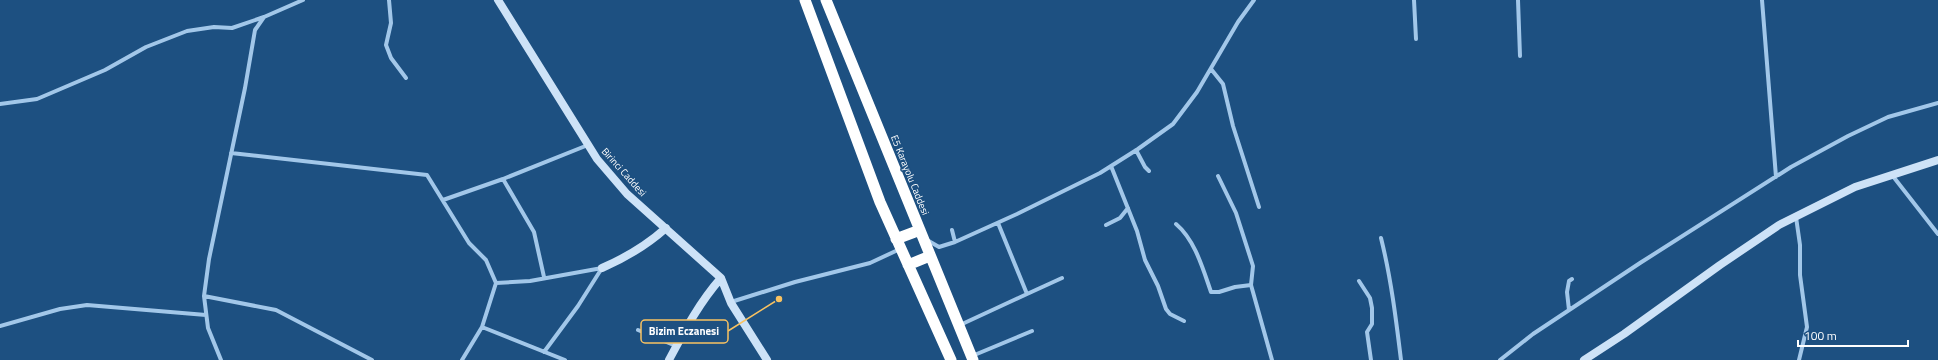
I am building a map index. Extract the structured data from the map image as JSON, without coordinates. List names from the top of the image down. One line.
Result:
{"streets":{"highway":["E5 Karayolu Caddesi"],"street":["Birinci Caddesi"]},"places":["Bizim Eczanesi"],"scale_bar":"100 m"}
